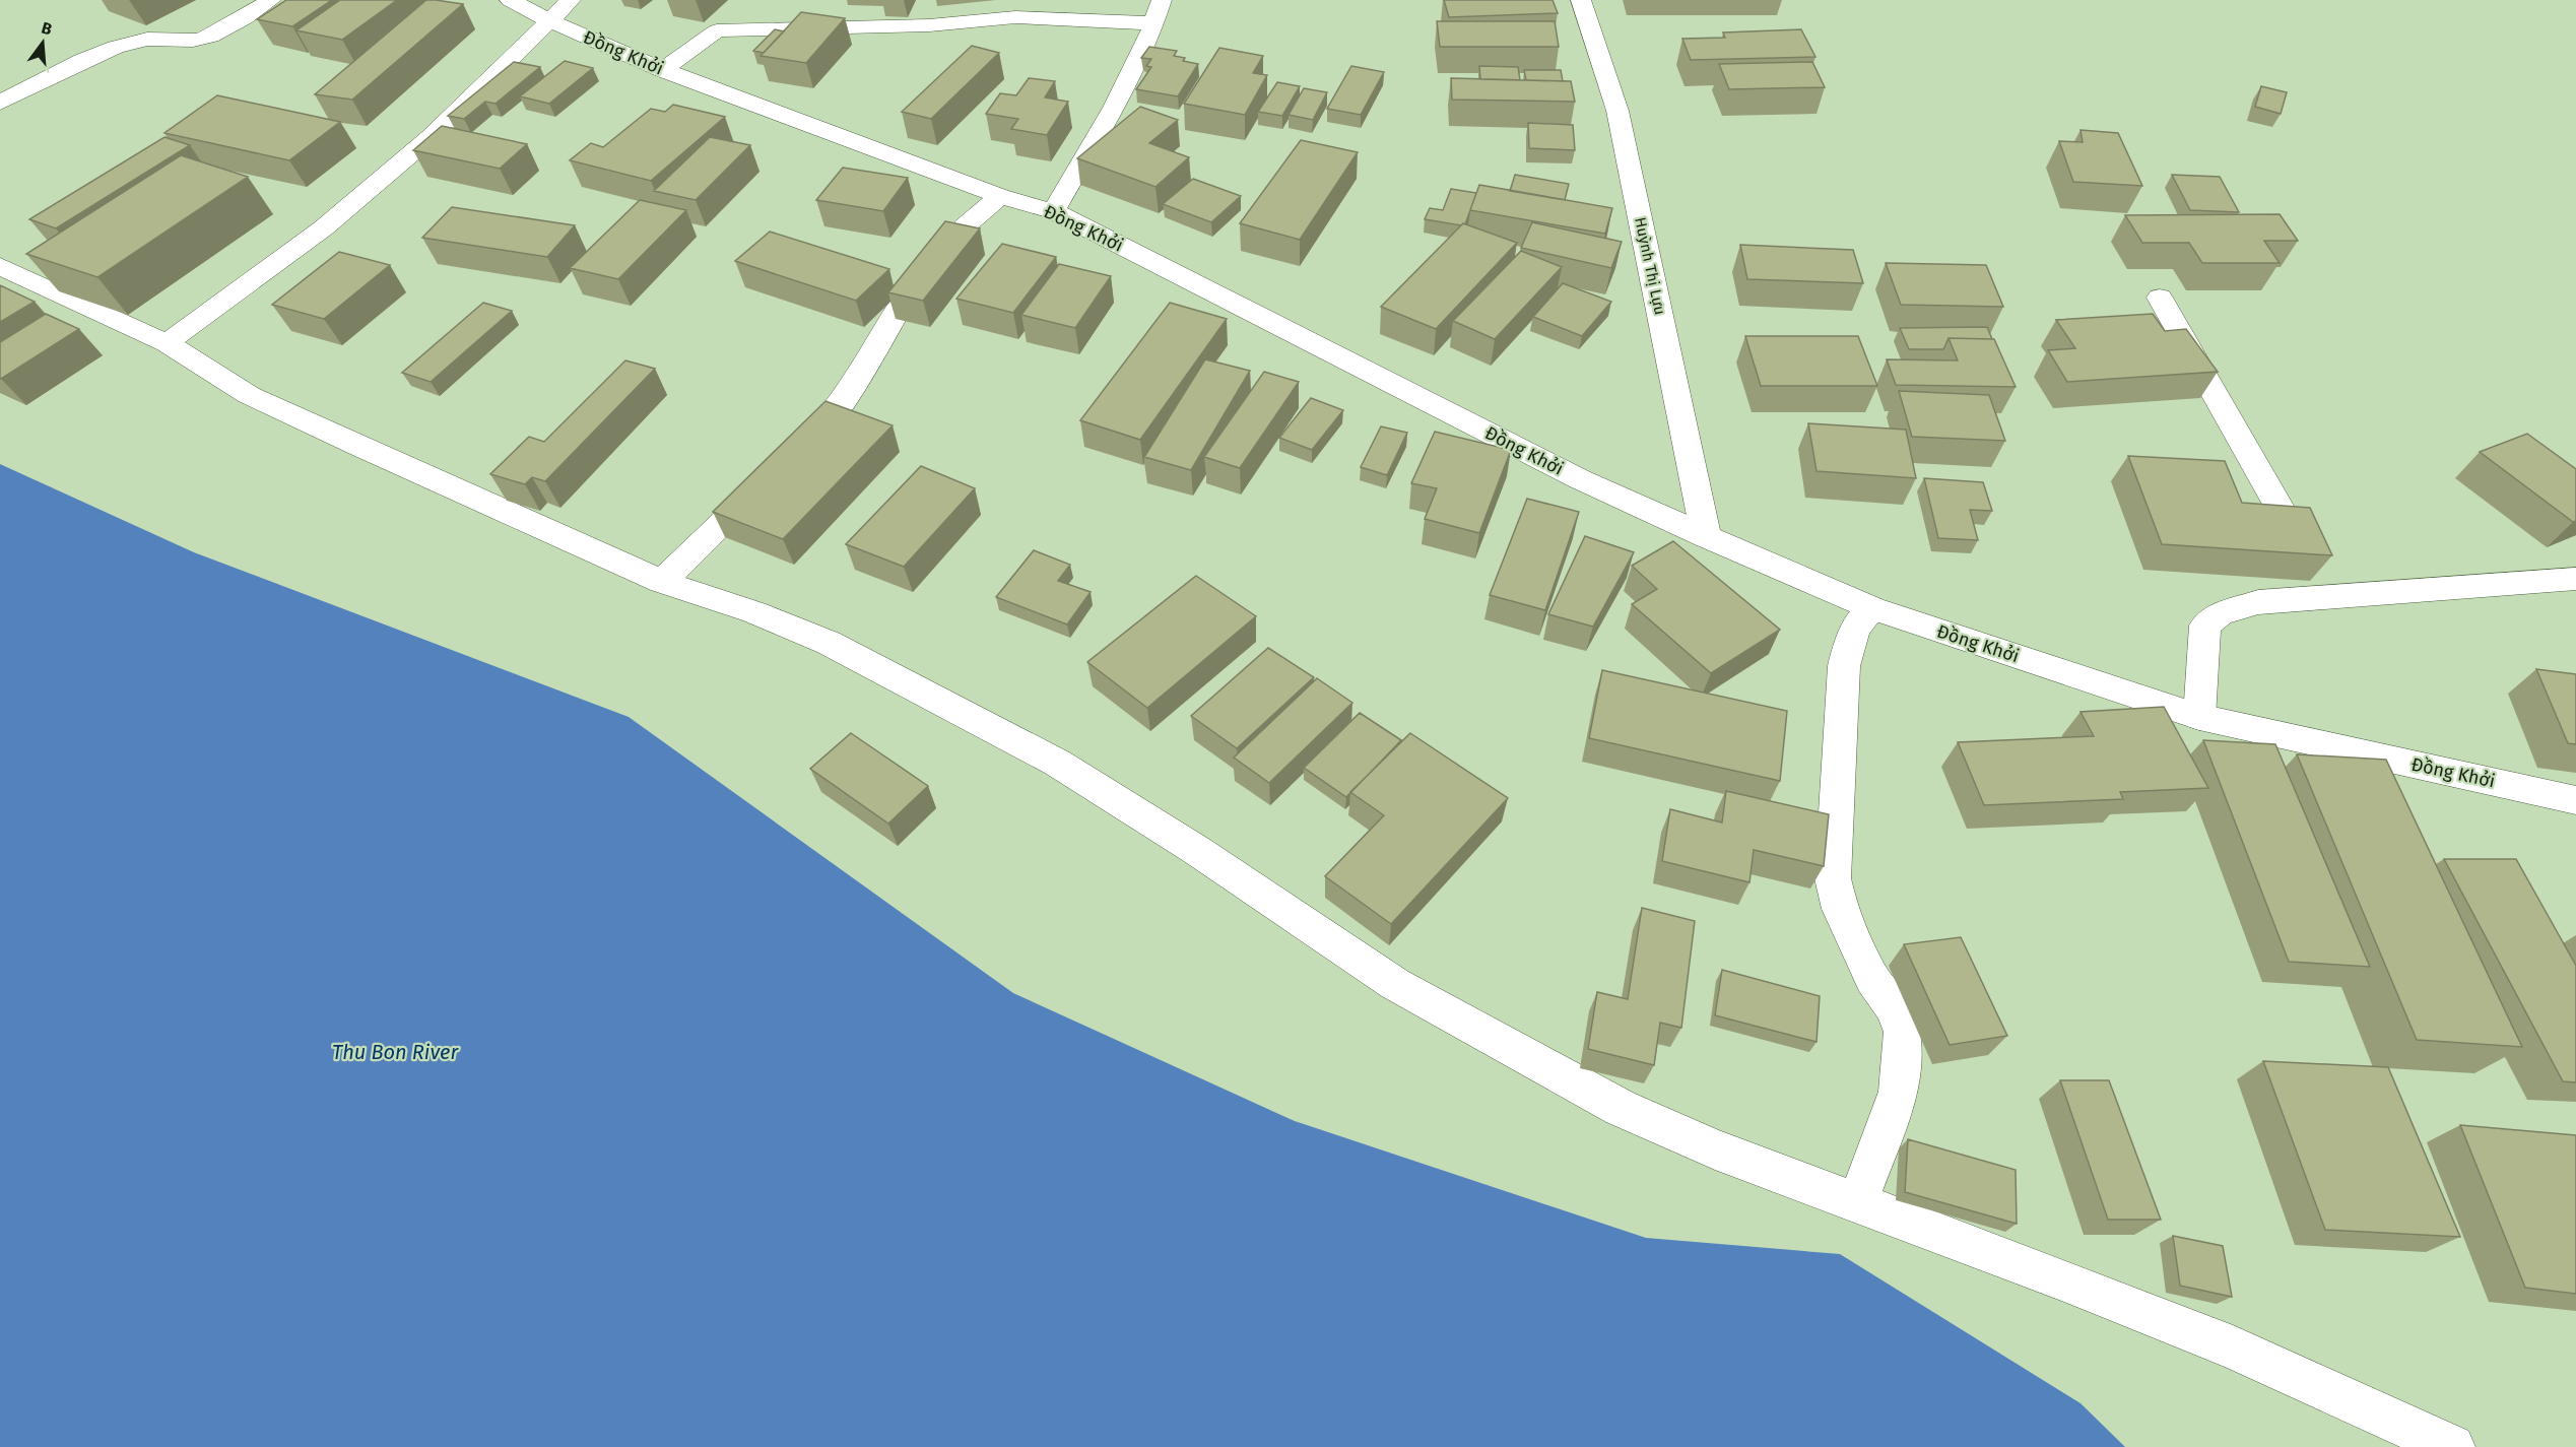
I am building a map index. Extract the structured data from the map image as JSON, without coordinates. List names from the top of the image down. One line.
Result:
{"streets":{"street":["Đồng Khởi","Huỳnh Thị Lựu"]},"crossings":[["Đồng Khởi","Huỳnh Thị Lựu"]],"water":["Thu Bon River"],"north":"top"}
